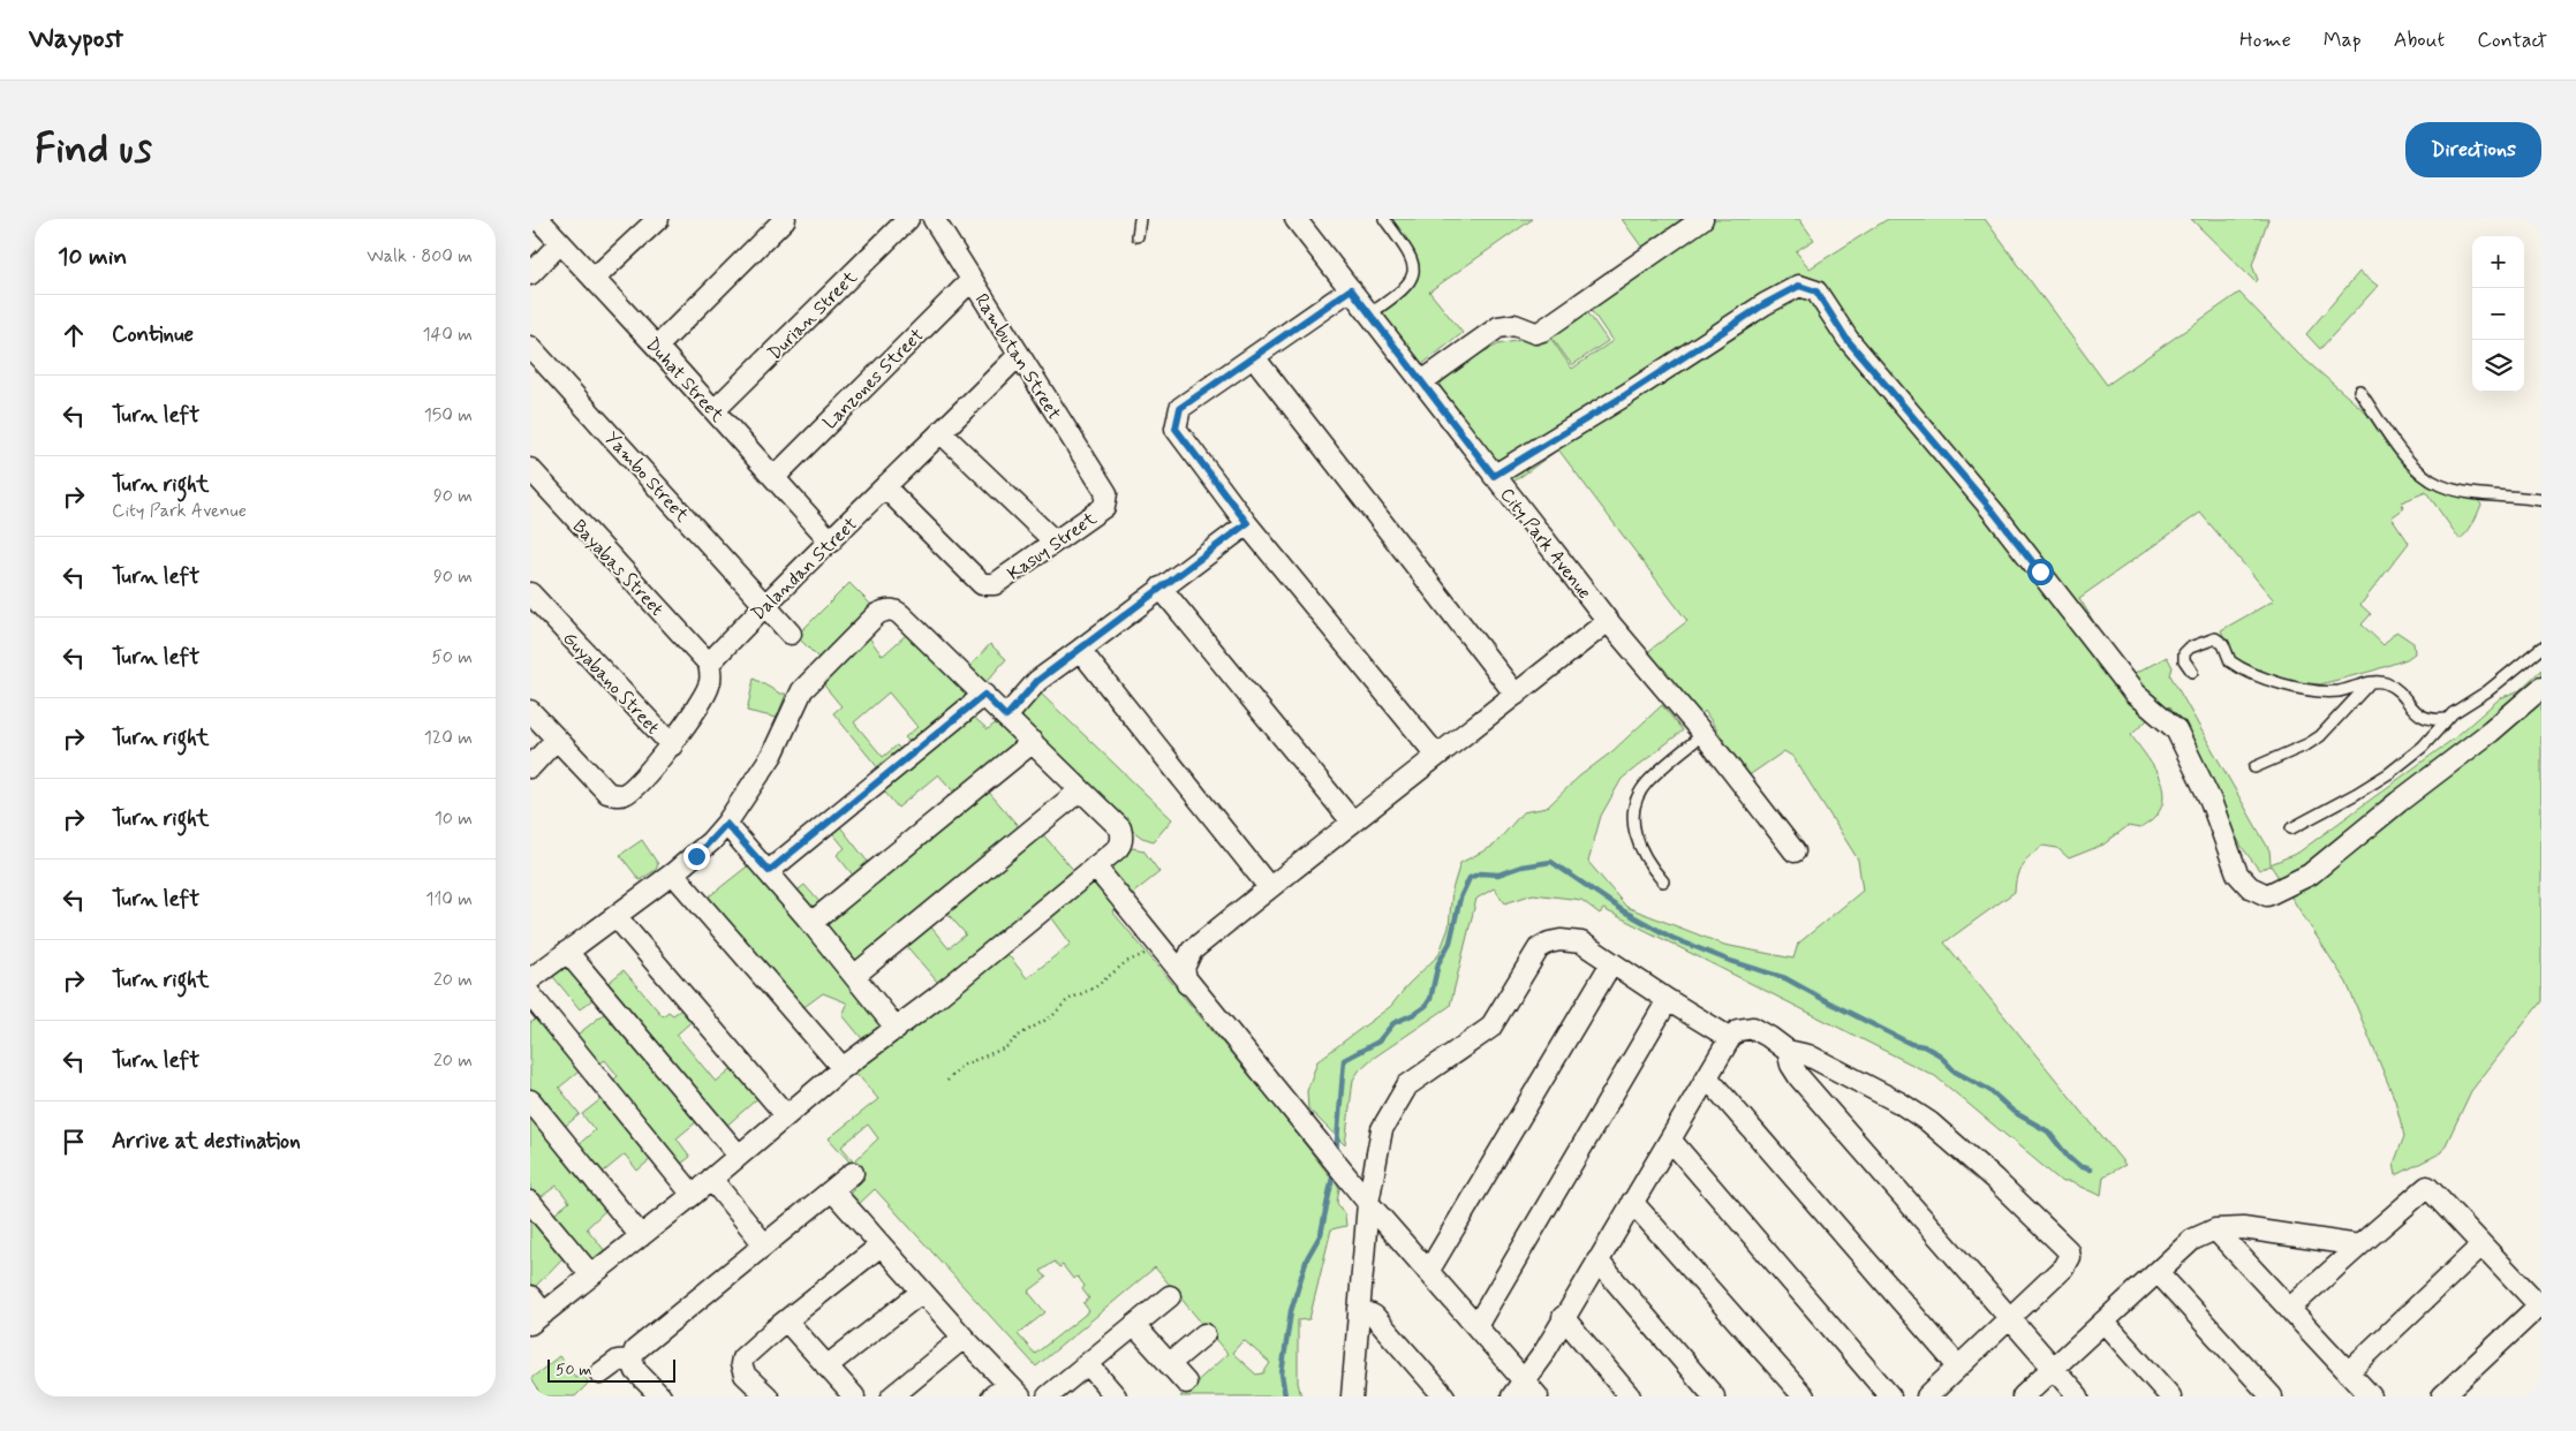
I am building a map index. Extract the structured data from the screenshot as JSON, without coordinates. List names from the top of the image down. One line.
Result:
{"streets":{"street":["Durian Street","Rambutan Street","Lanzones Street","Duhat Street","Yambo Street","City Park Avenue","Kasuy Street","Bayabas Street","Dalandan Street","Guyabano Street"]},"crossings":[["Durian Street","Duhat Street"],["Rambutan Street","Lanzones Street"],["Rambutan Street","Kasuy Street"],["Rambutan Street","Dalandan Street"],["Lanzones Street","Duhat Street"],["Duhat Street","Dalandan Street"],["Yambo Street","Dalandan Street"],["Kasuy Street","Dalandan Street"],["Bayabas Street","Dalandan Street"]],"scale_bar":"50 m","page":{"header":"Waypost","nav":["Home","Map","About","Contact"],"buttons":"Directions","title":"Find us","heading":["10 min","Walk · 800 m"],"map_buttons":["+","−"],"list":[["Continue","140 m"],["Turn left","150 m"],["Turn right","City Park Avenue","90 m"],["Turn left","90 m"],["Turn left","50 m"],["Turn right","120 m"],["Turn right","10 m"],["Turn left","110 m"],["Turn right","20 m"],["Turn left","20 m"],"Arrive at destination"],"scale":"50 m"}}
